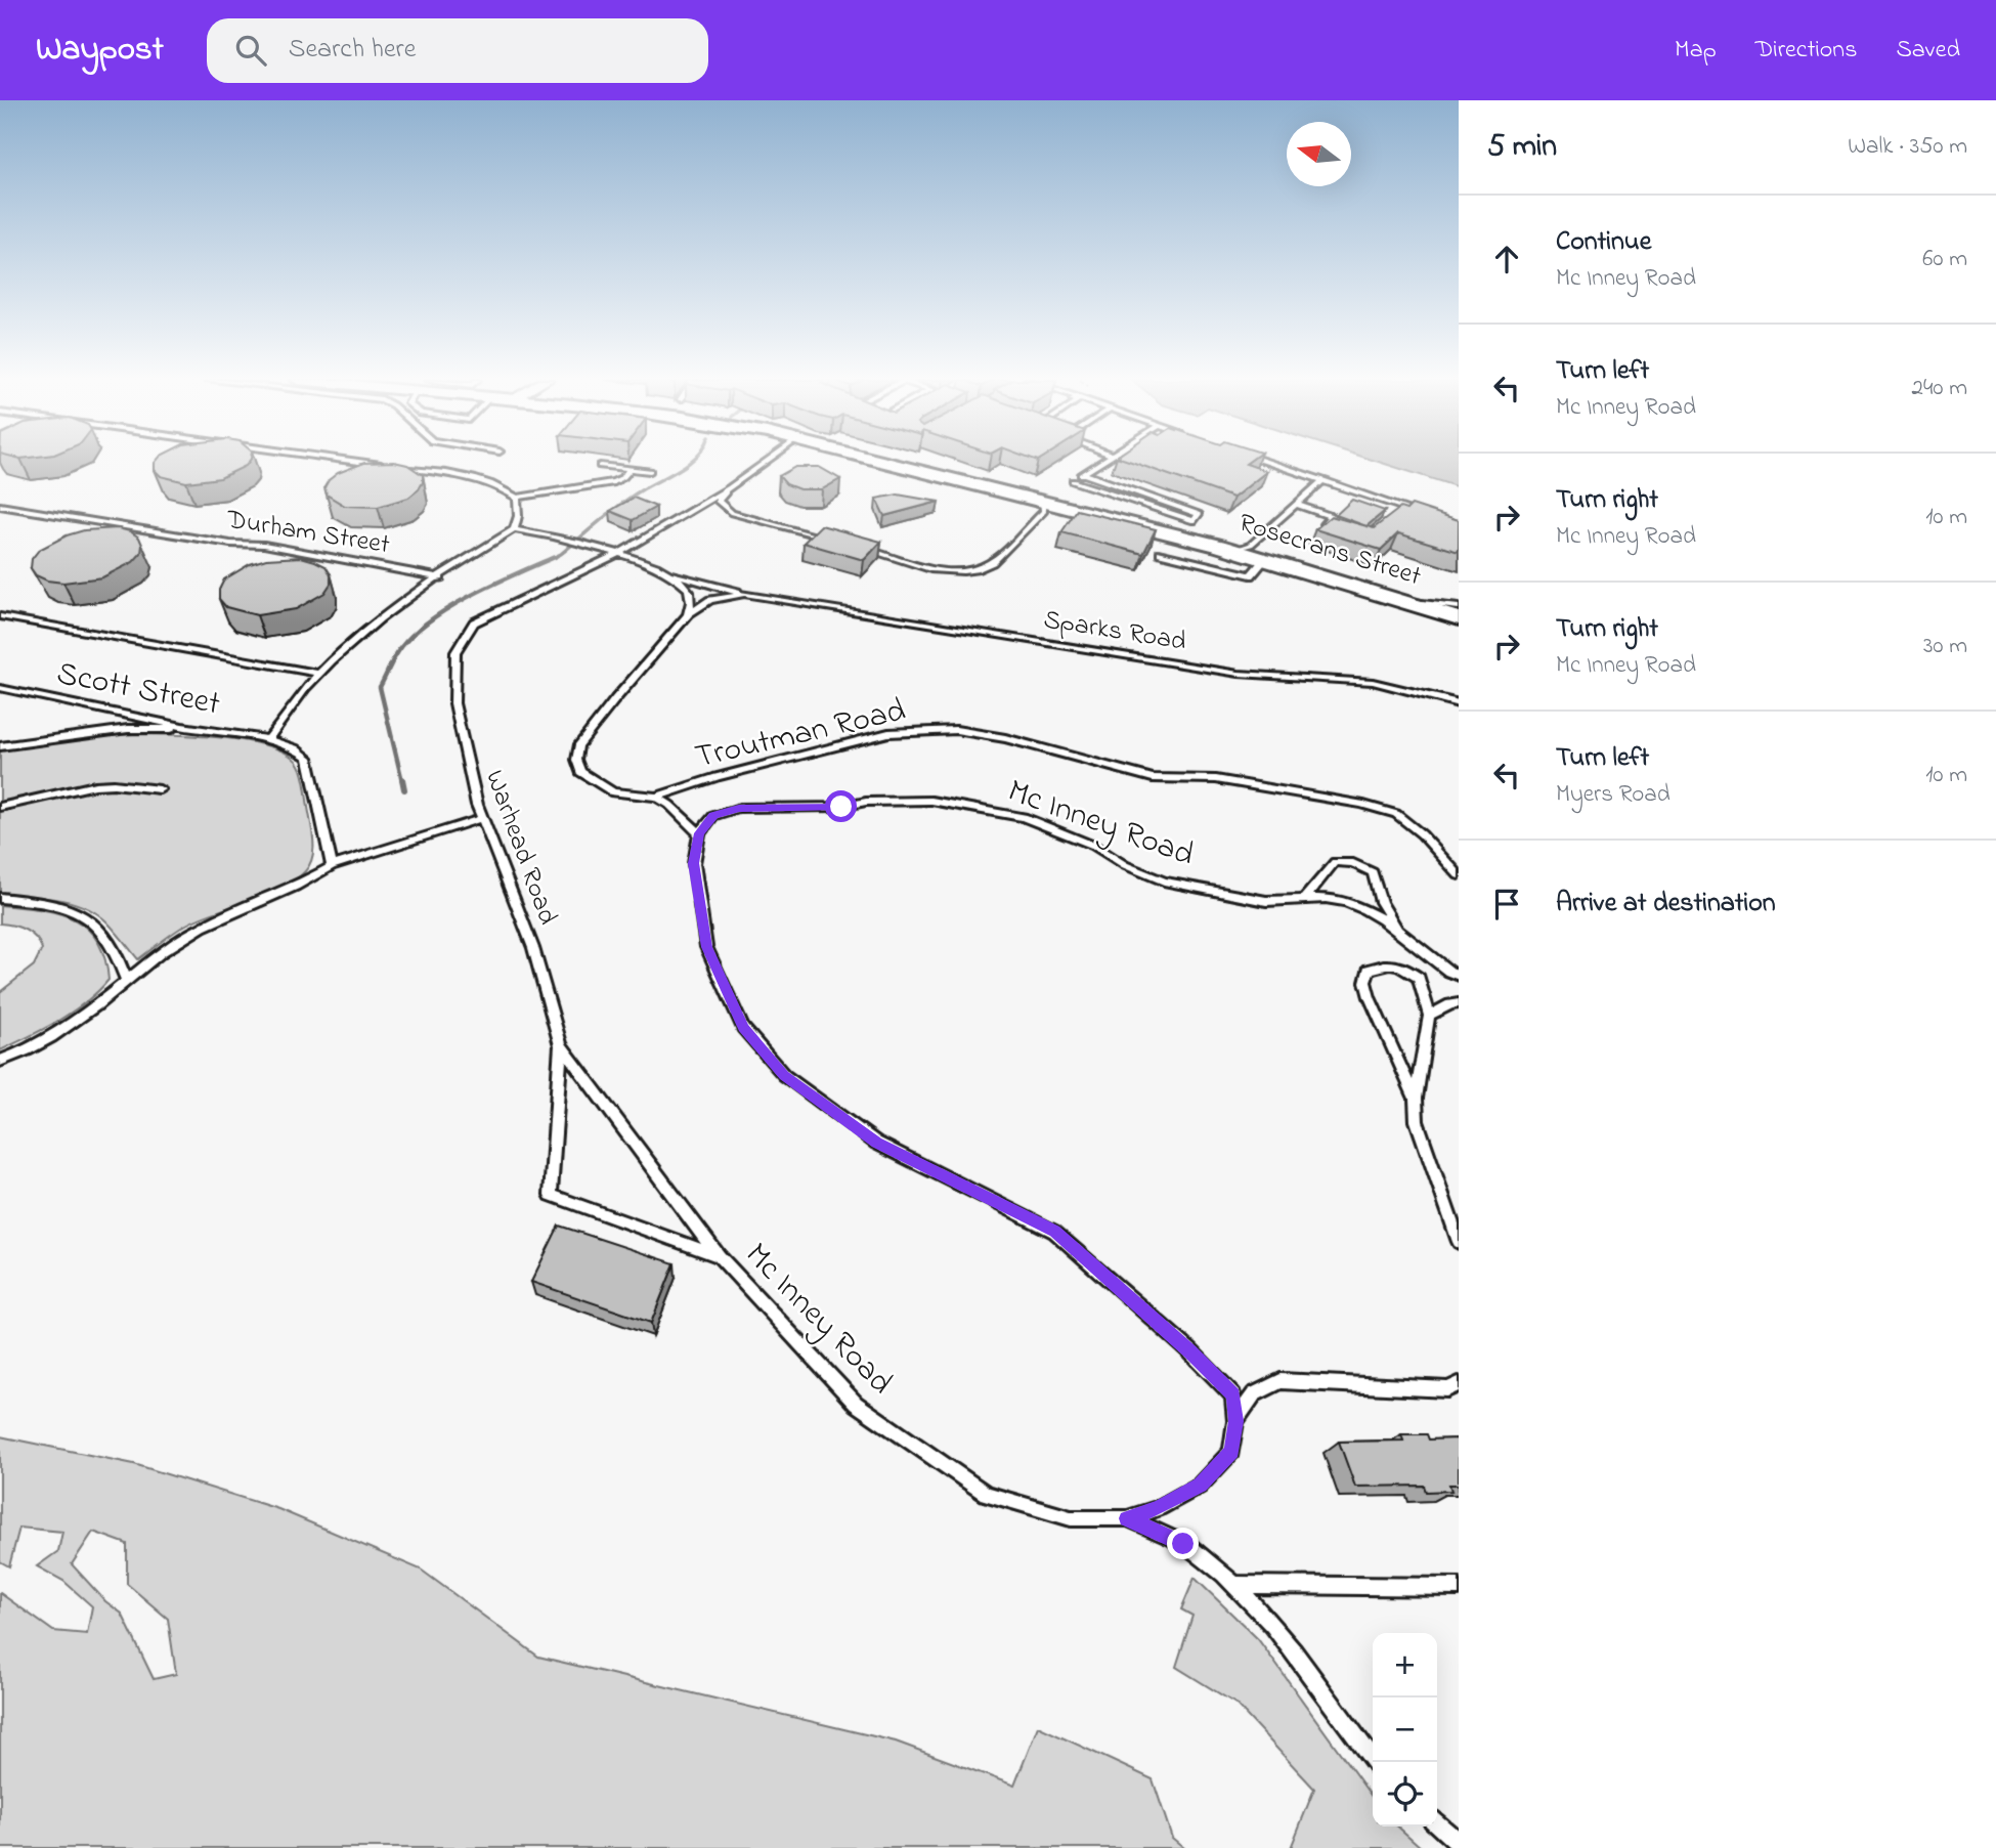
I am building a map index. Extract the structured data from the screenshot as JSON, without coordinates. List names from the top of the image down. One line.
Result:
{"streets":{"street":["Rosecrans Street"],"lane":["Durham Street","Sparks Road","Scott Street","Troutman Road","Mc Inney Road","Warhead Road"]},"crossings":[["Sparks Road","Troutman Road"],["Troutman Road","Warhead Road"],["Mc Inney Road","Warhead Road"]],"north":"left","page":{"header":"Waypost","search":"Search here","nav":["Map","Directions","Saved"],"heading":["5 min","Walk · 350 m"],"list":[["Continue","Mc Inney Road","60 m"],["Turn left","Mc Inney Road","240 m"],["Turn right","Mc Inney Road","10 m"],["Turn right","Mc Inney Road","30 m"],["Turn left","Myers Road","10 m"],"Arrive at destination"],"map_buttons":["+","−"]}}
